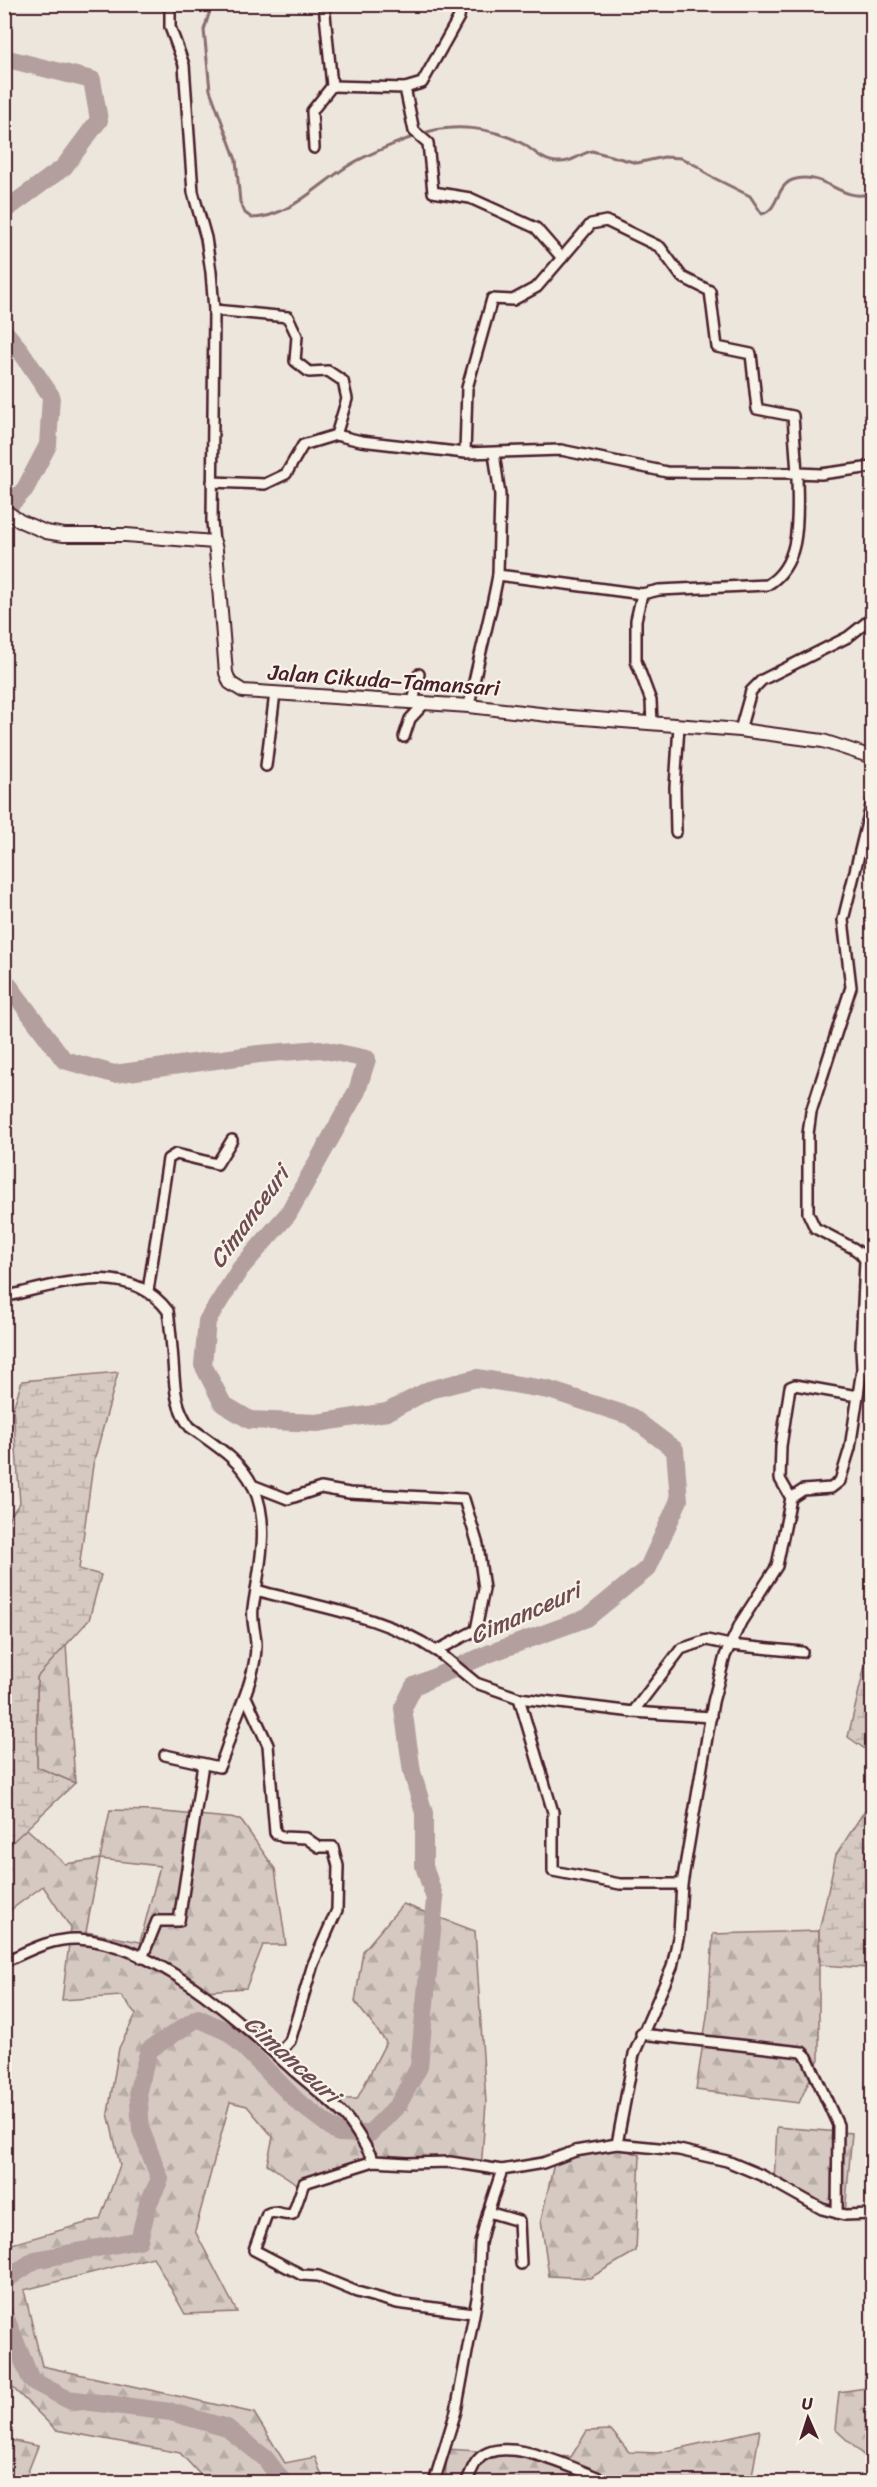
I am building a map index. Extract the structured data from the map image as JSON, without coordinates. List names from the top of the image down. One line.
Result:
{"streets":{"street":["Jalan Cikuda–Tamansari"]},"water":["Cimanceuri"],"north":"top"}
